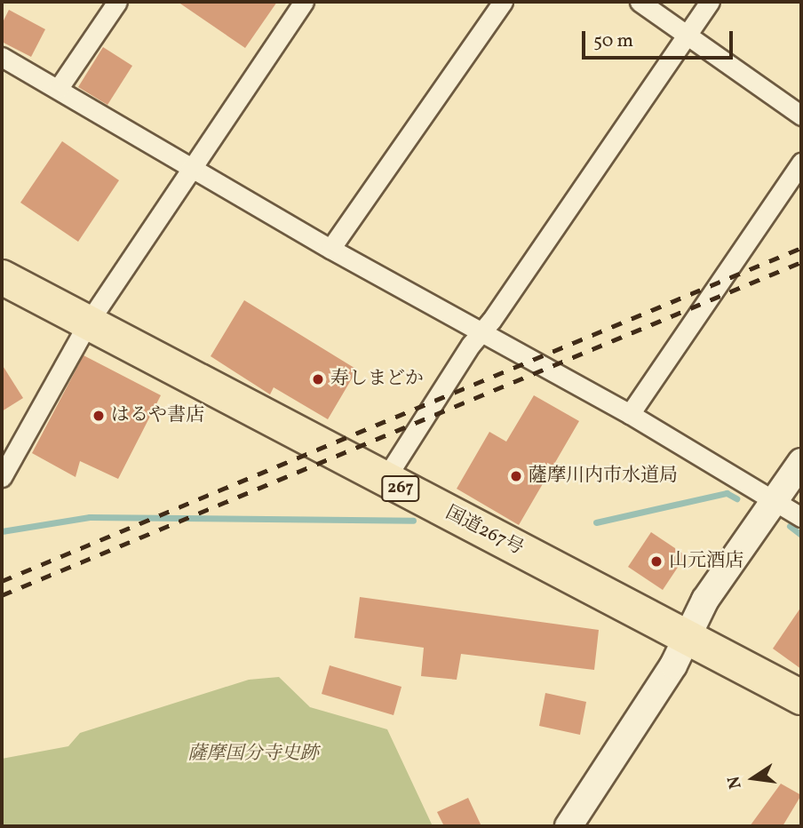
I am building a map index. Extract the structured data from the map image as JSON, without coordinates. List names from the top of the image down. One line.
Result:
{"streets":{"highway":["267","国道267号"]},"parks":["薩摩国分寺史跡"],"places":["寿しまどか","はるや書店","薩摩川内市水道局","山元酒店"],"scale_bar":"50 m","north":"left"}
